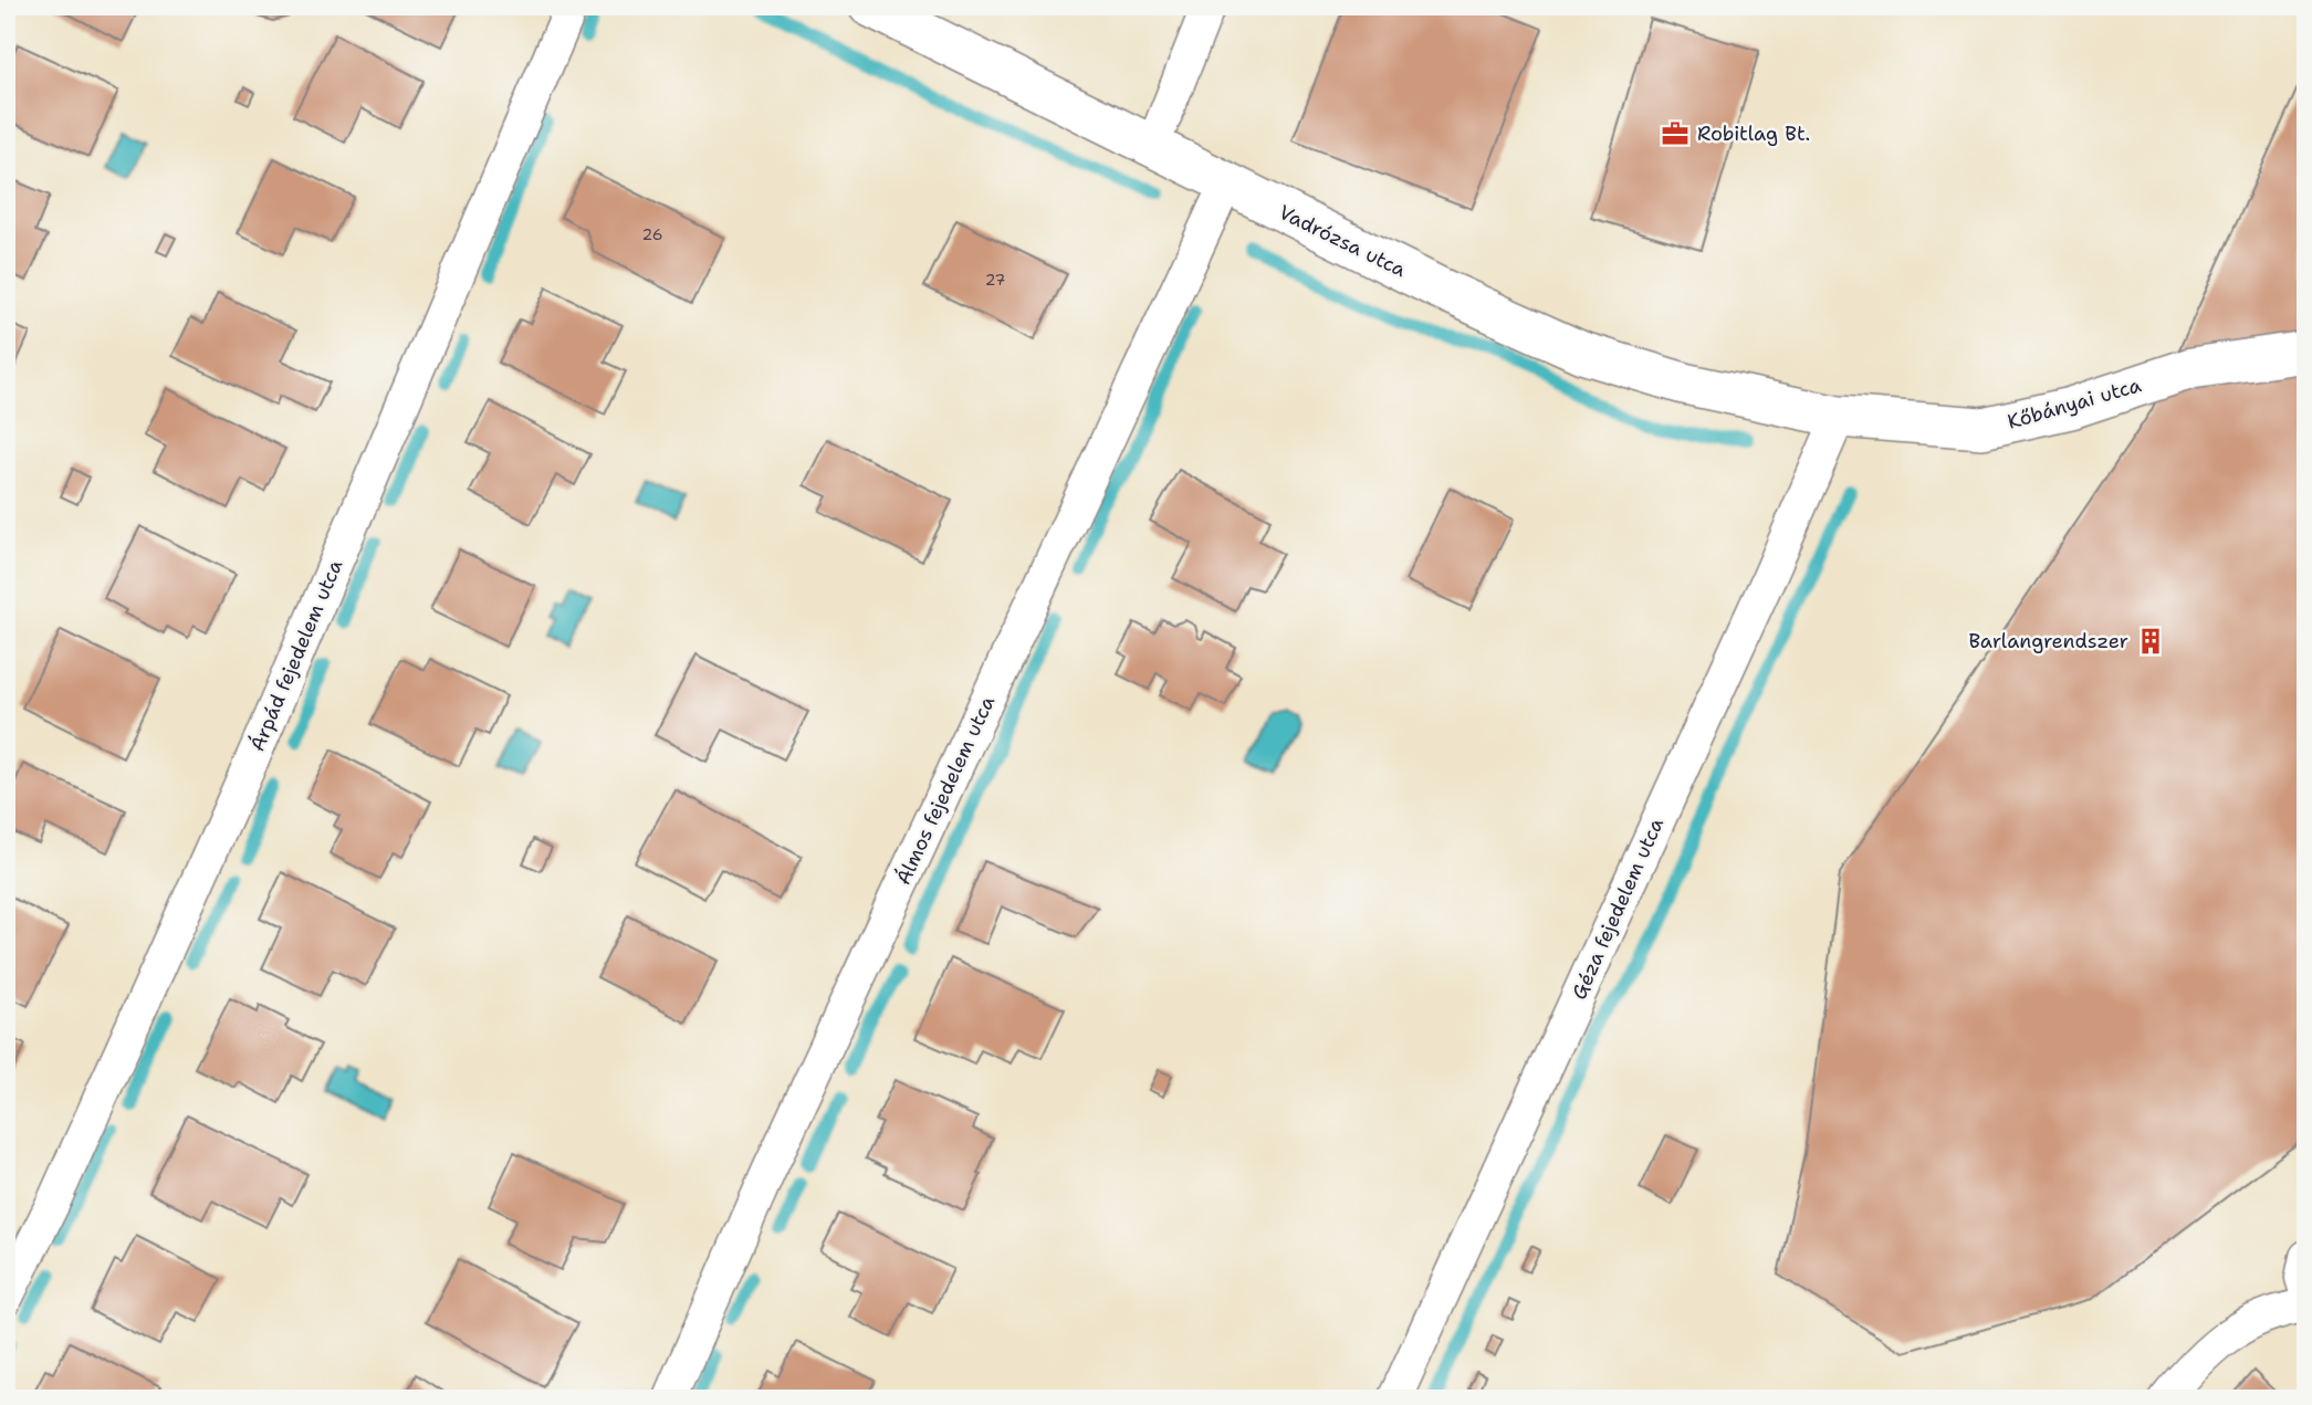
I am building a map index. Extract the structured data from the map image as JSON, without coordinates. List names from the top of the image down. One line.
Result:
{"streets":{"street":["Vadrózsa utca","Kőbányai utca","Árpád fejedelem utca","Álmos fejedelem utca","Géza fejedelem utca"]},"crossings":[["Vadrózsa utca","Kőbányai utca"],["Vadrózsa utca","Álmos fejedelem utca"],["Vadrózsa utca","Géza fejedelem utca"],["Kőbányai utca","Géza fejedelem utca"]],"places":{"office":["Robitlag Bt."],"building":["Barlangrendszer"]},"house_numbers":["26","27"]}
